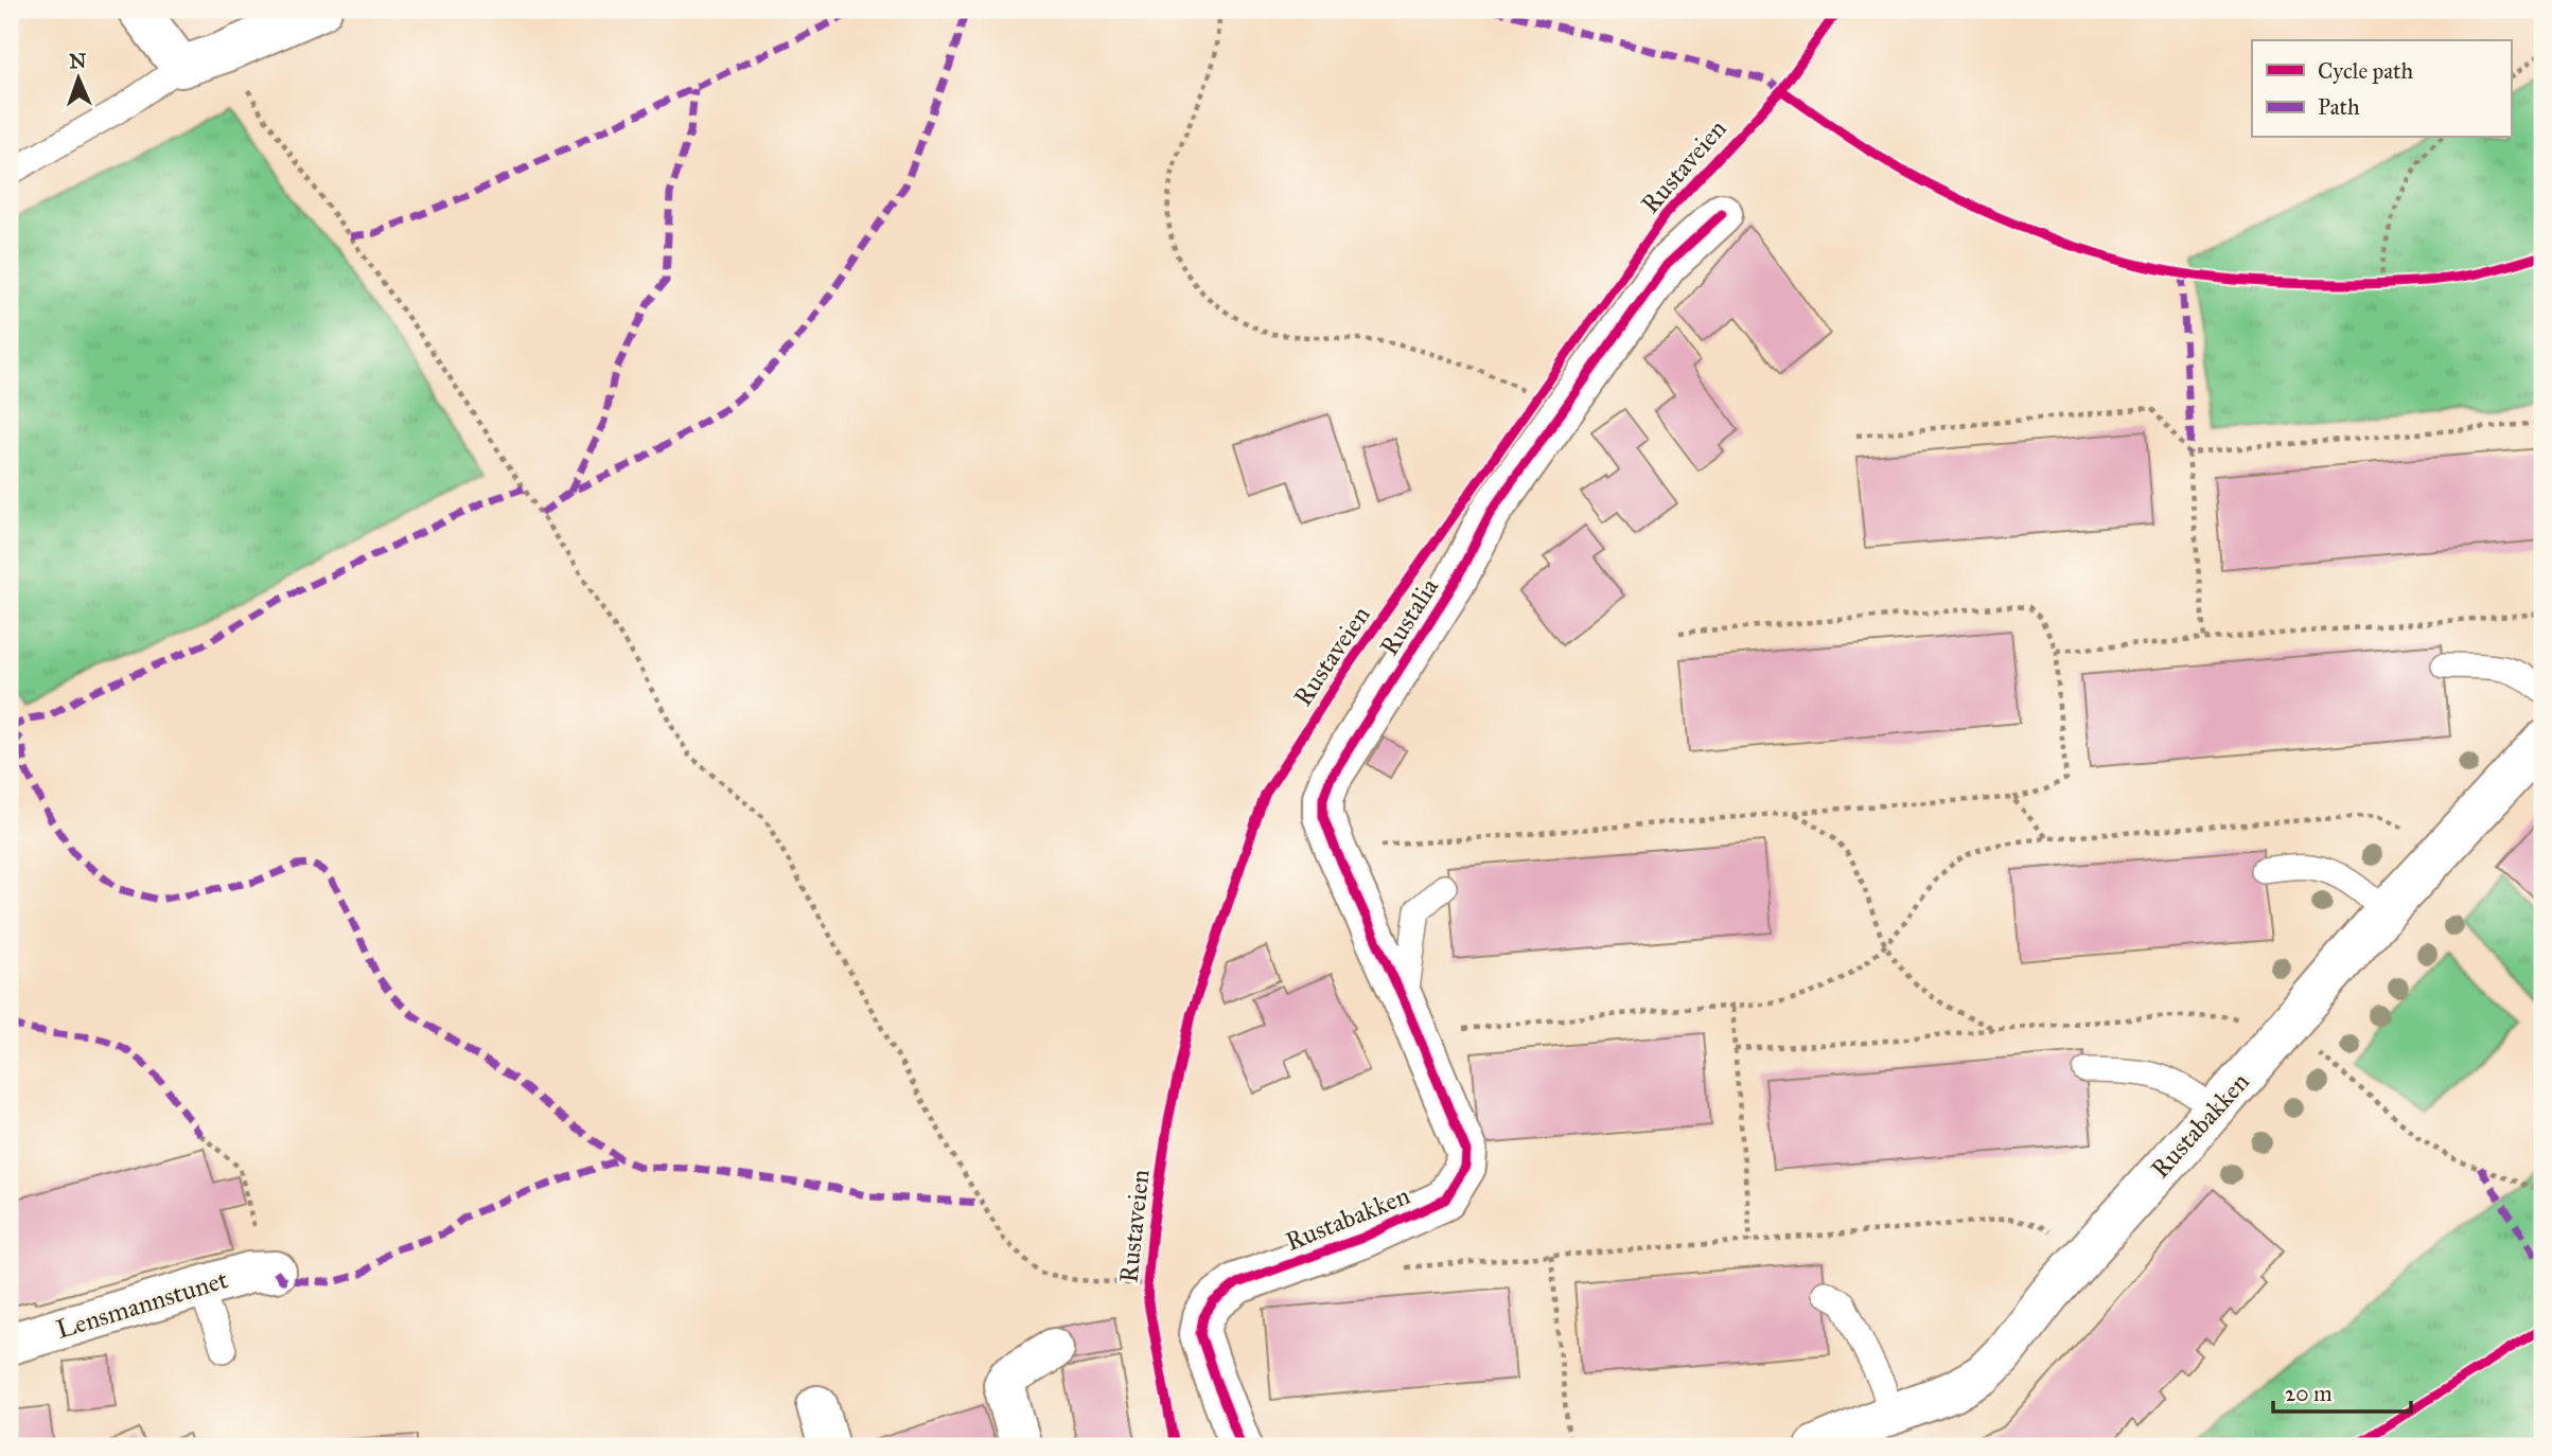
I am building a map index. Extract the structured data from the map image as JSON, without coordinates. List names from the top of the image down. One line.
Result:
{"streets":{"street":["Rustalia","Rustabakken","Lensmannstunet"],"cycle path":["Rustaveien"]},"crossings":[["Rustalia","Rustabakken"]],"legend":["Cycle path","Path"],"scale_bar":"20 m","north":"top"}
